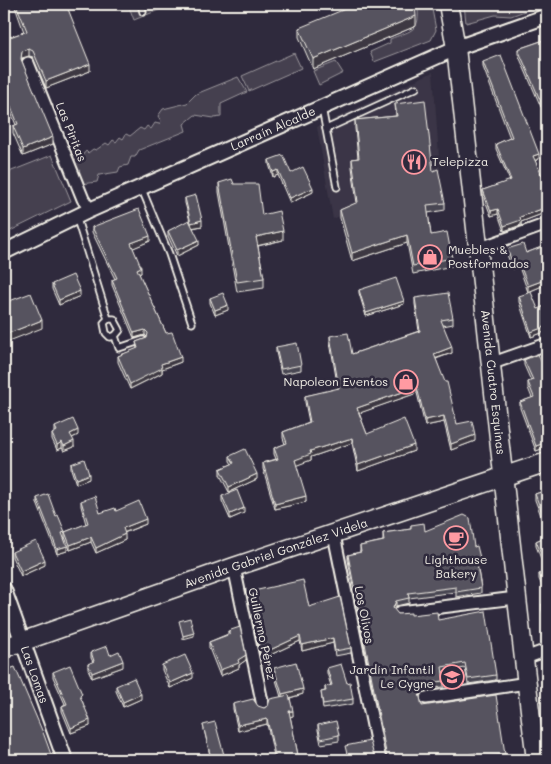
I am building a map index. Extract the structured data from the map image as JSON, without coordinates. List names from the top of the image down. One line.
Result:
{"streets":{"main road":["Avenida Cuatro Esquinas","Avenida Gabriel González Videla"],"street":["Larraín Alcalde","Las Piritas","Los Olivos","Guillermo Pérez","Las Lomas"]},"crossings":[["Larraín Alcalde","Las Piritas"],["Larraín Alcalde","Avenida Cuatro Esquinas"],["Avenida Cuatro Esquinas","Avenida Gabriel González Videla"],["Avenida Gabriel González Videla","Los Olivos"],["Avenida Gabriel González Videla","Guillermo Pérez"],["Avenida Gabriel González Videla","Las Lomas"]],"places":{"restaurant":["Telepizza"],"shop":["Muebles & Postformados","Napoleon Eventos"],"cafe":["Lighthouse Bakery"],"school or university":["Jardín Infantil Le Cygne"]}}
